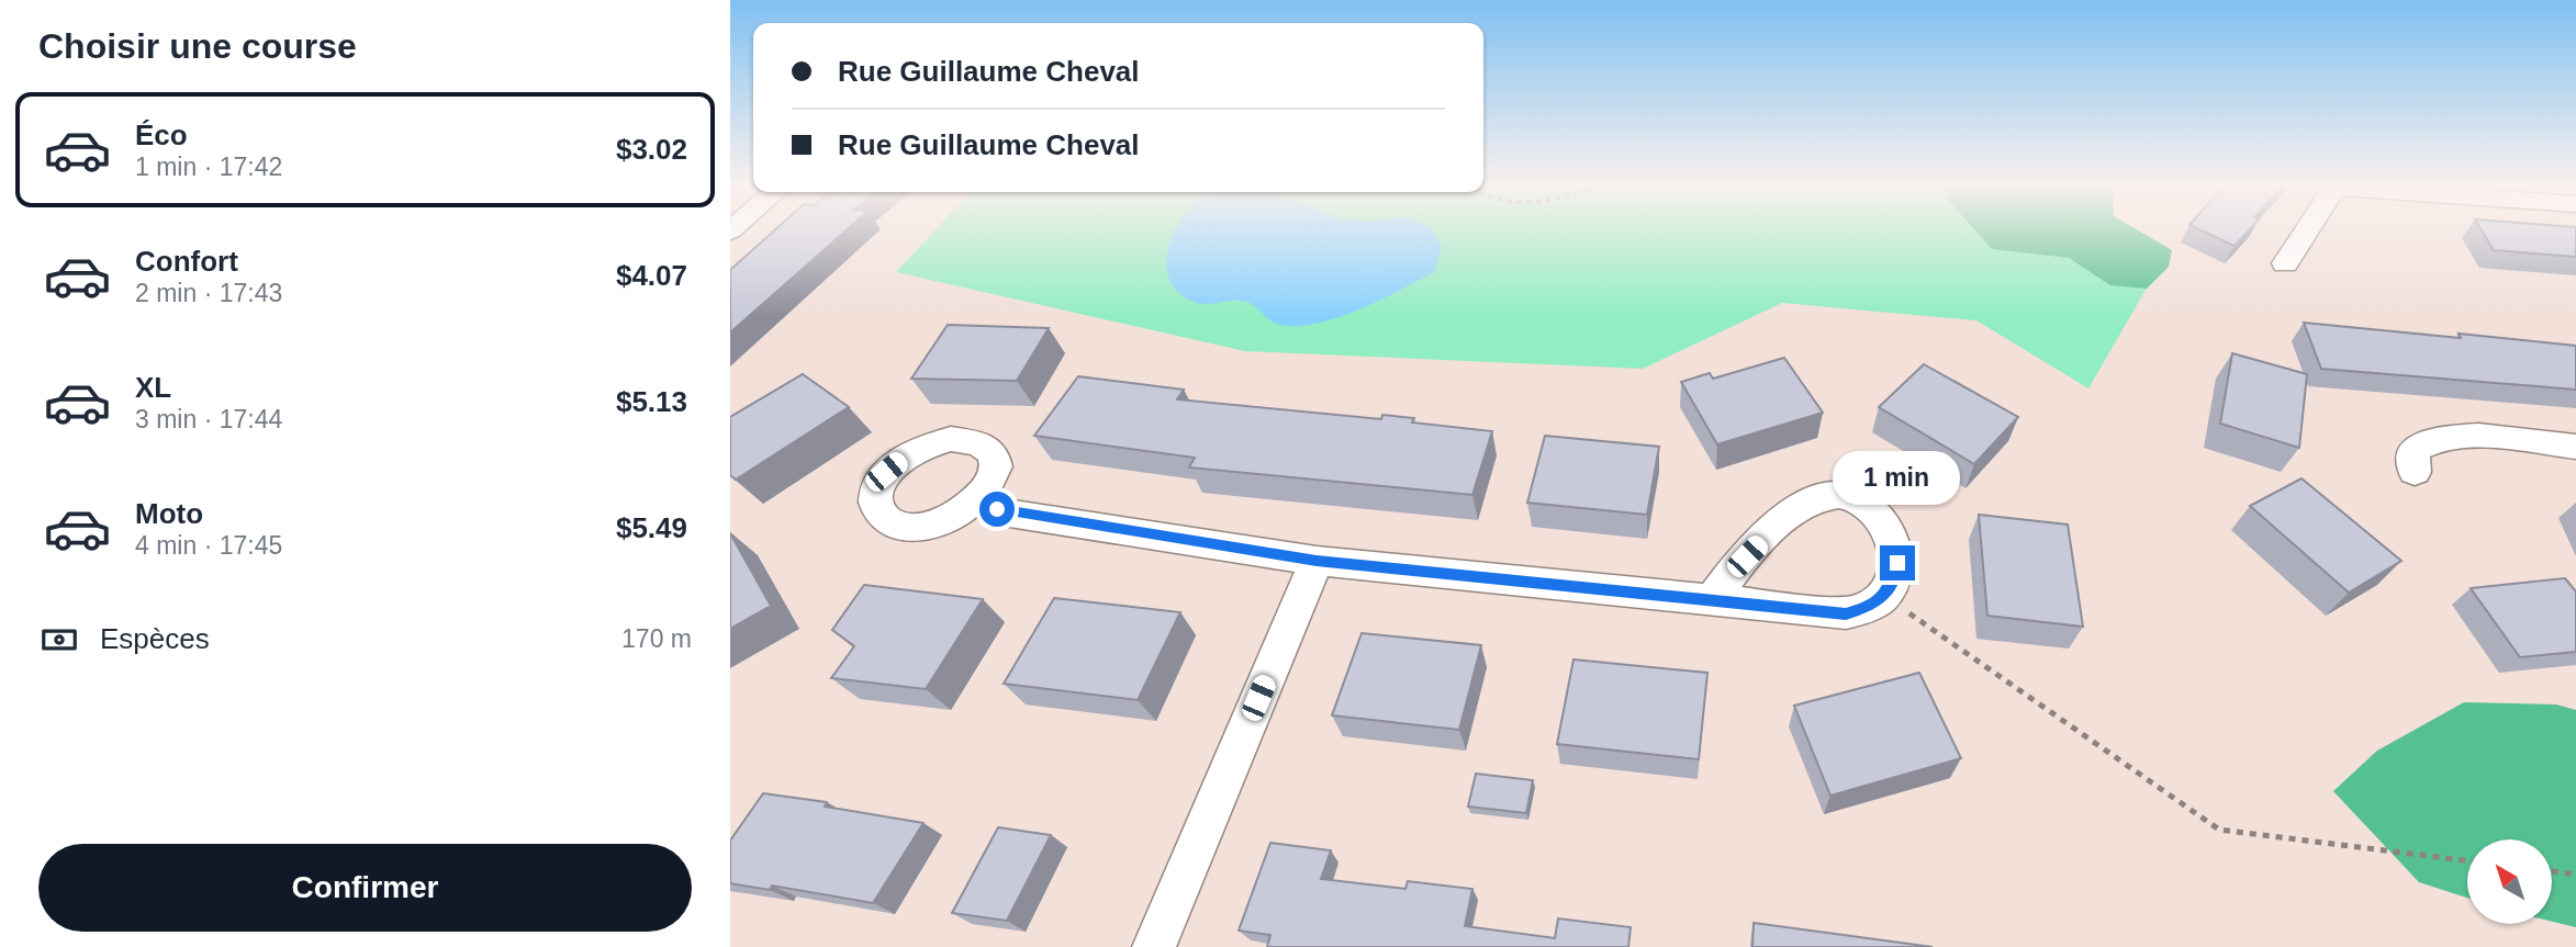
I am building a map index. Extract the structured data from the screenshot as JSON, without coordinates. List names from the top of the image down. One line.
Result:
{"north":"top left","page":{"heading":"Choisir une course","banner":["Rue Guillaume Cheval","Rue Guillaume Cheval"],"list":[{"name":"Éco","note":"1 min · 17:42","value":"$3.02"},{"name":"Confort","note":"2 min · 17:43","value":"$4.07"},{"name":"XL","note":"3 min · 17:44","value":"$5.13"},{"name":"Moto","note":"4 min · 17:45","value":"$5.49"}],"bubble":"1 min","pay":["Espèces","170 m"],"buttons":"Confirmer"}}
